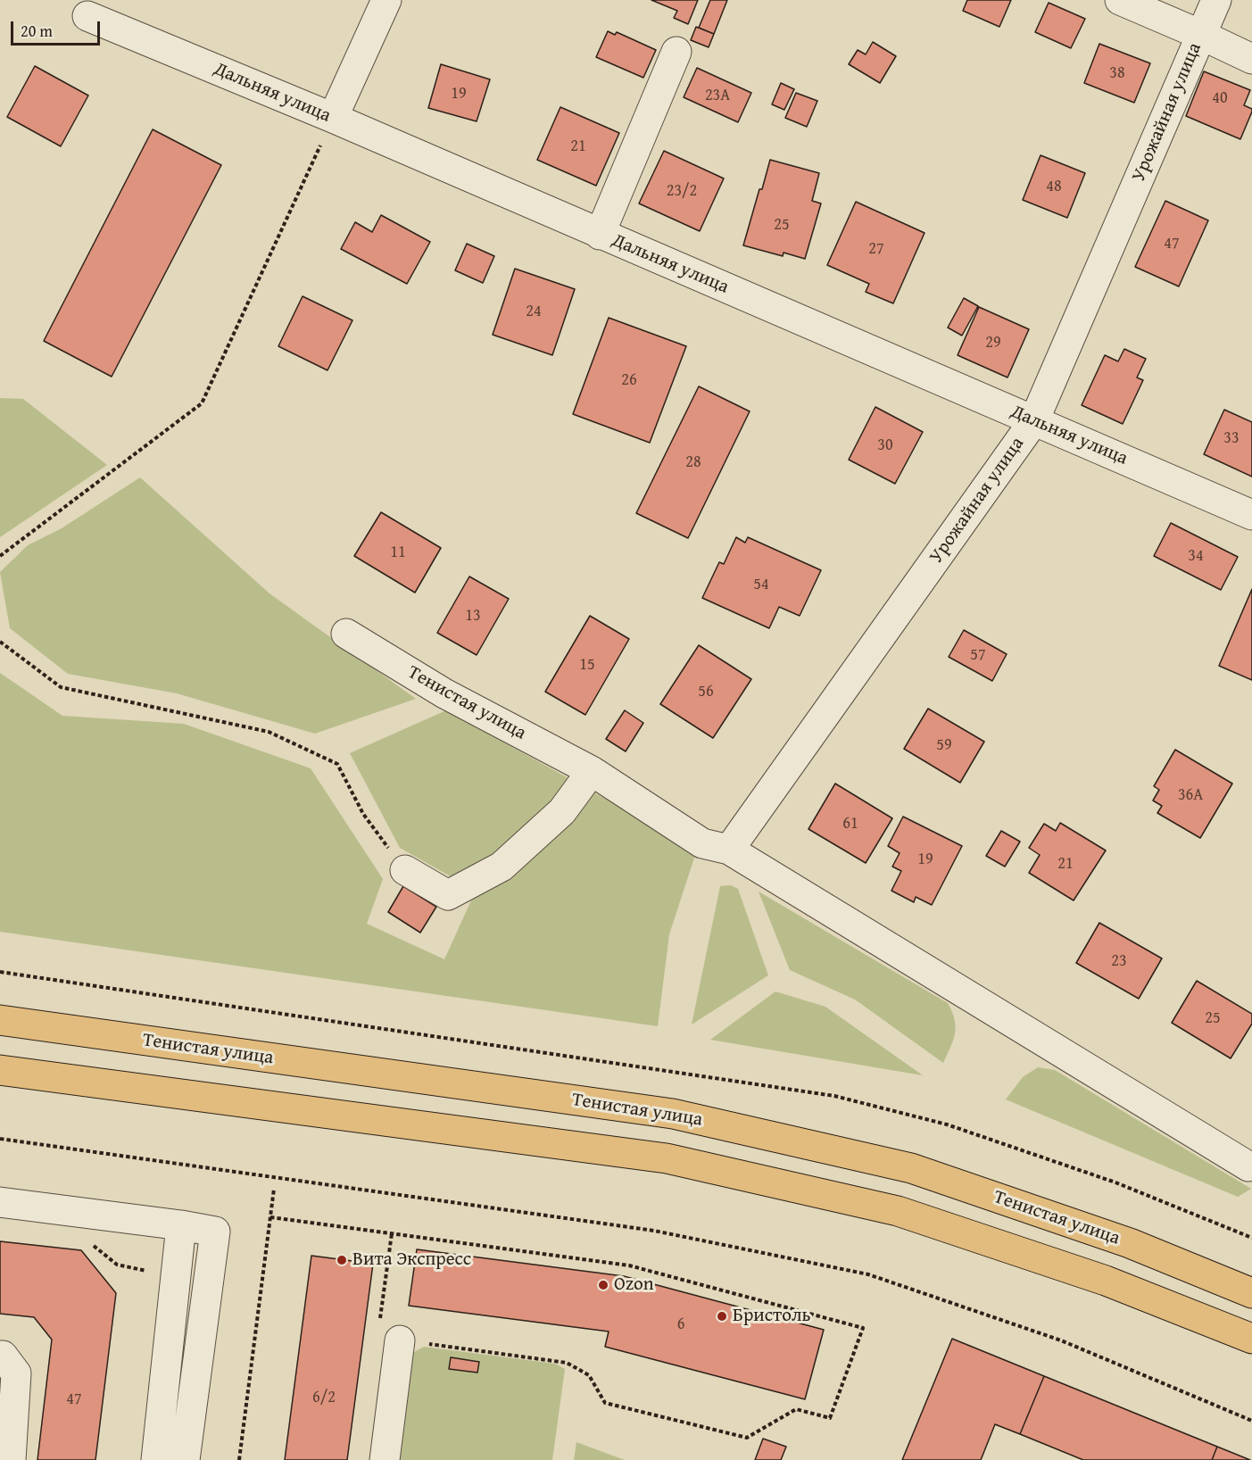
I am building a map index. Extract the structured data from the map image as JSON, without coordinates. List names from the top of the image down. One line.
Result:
{"streets":{"main road":["Тенистая улица"],"street":["Дальняя улица","Урожайная улица"]},"crossings":[["Дальняя улица","Урожайная улица"],["Урожайная улица","Тенистая улица"]],"places":["Вита Экспресс","Ozon","Бристоль"],"house_numbers":["38","19","23А","40","21","48","23/2","25","47","27","24","29","26","33","30","28","11","34","54","13","57","15","56","59","36А","61","19","21","23","25","6","6/2","47"],"scale_bar":"20 m"}
